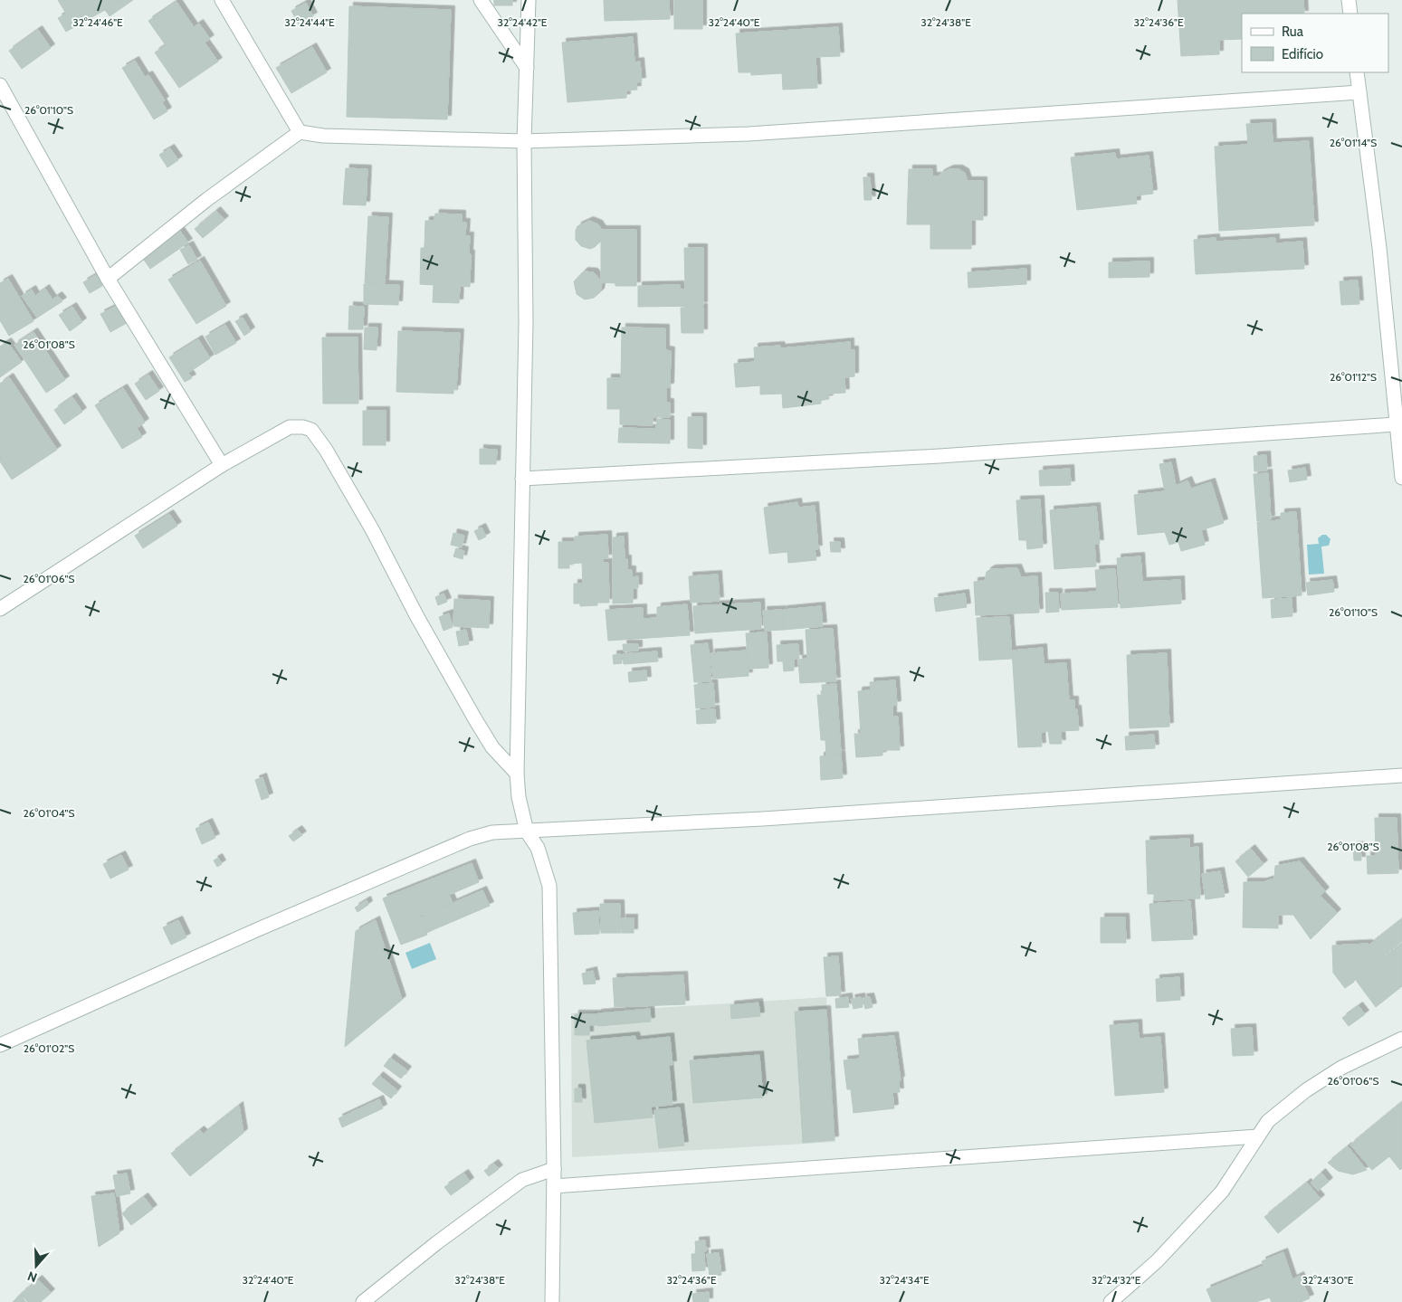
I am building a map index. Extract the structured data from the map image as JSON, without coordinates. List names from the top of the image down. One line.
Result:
{"legend":["Rua","Edifício"],"north":"bottom","coordinates":["32°24'46\"E","32°24'44\"E","32°24'42\"E","32°24'40\"E","32°24'38\"E","32°24'36\"E","26°01'10\"S","26°01'14\"S","26°01'08\"S","26°01'12\"S","26°01'06\"S","26°01'04\"S","26°01'02\"S","32°24'34\"E","32°24'32\"E","32°24'30\"E"]}
